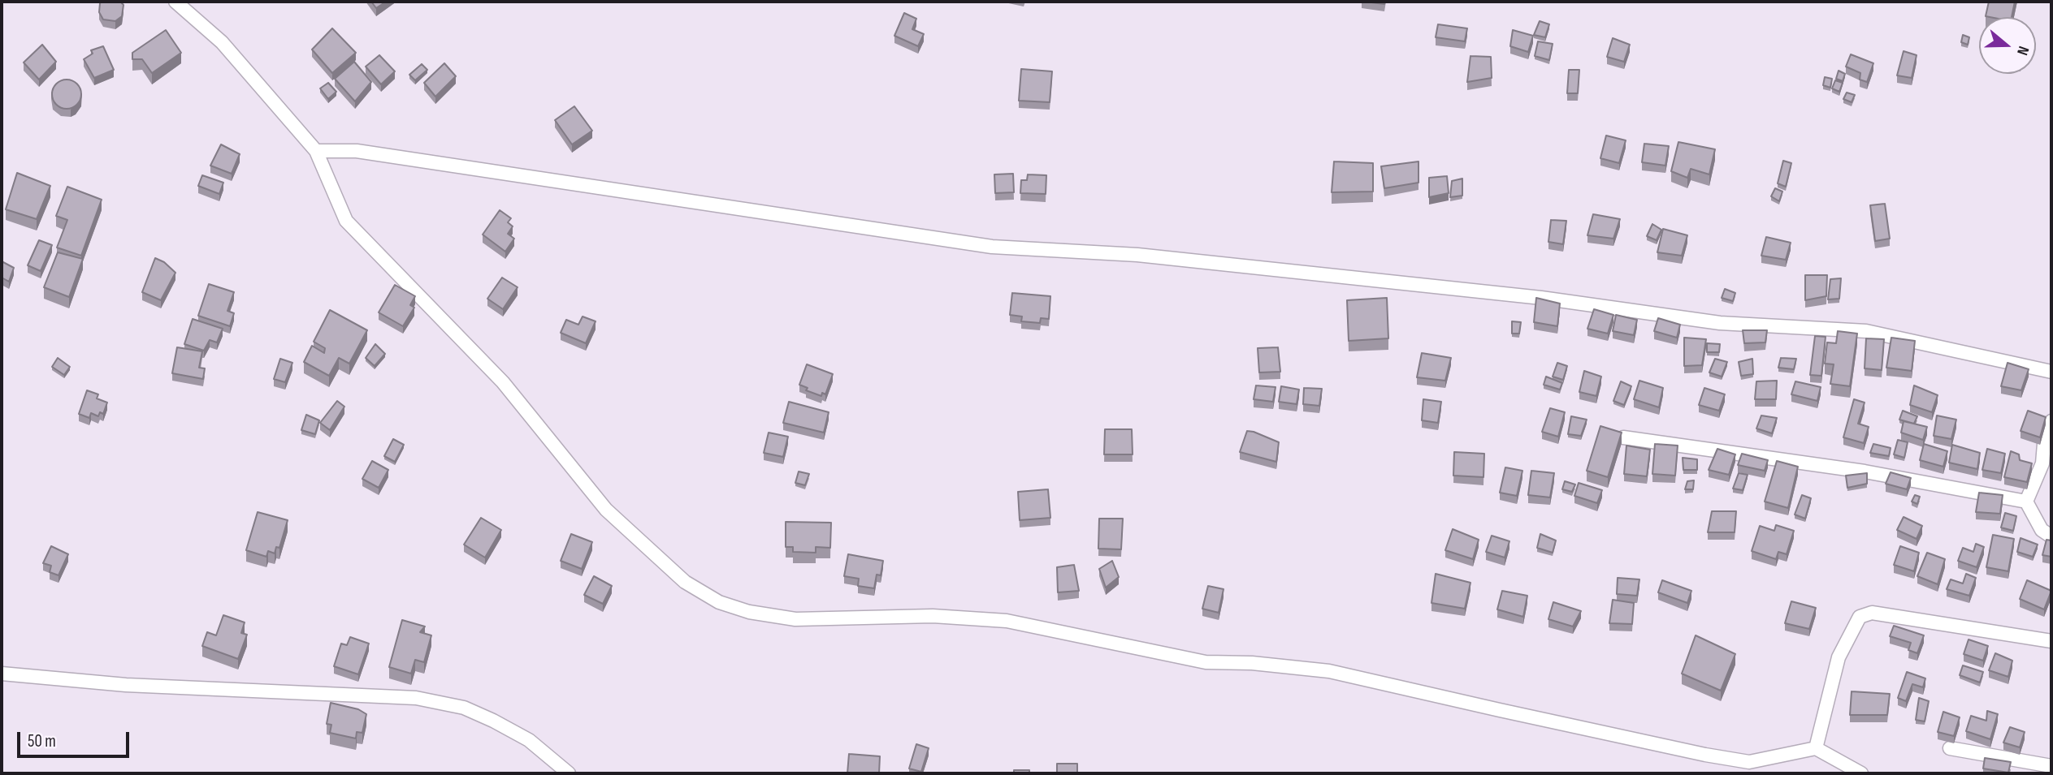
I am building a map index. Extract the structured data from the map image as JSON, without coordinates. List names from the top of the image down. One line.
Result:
{"scale_bar":"50 m","north":"right"}
